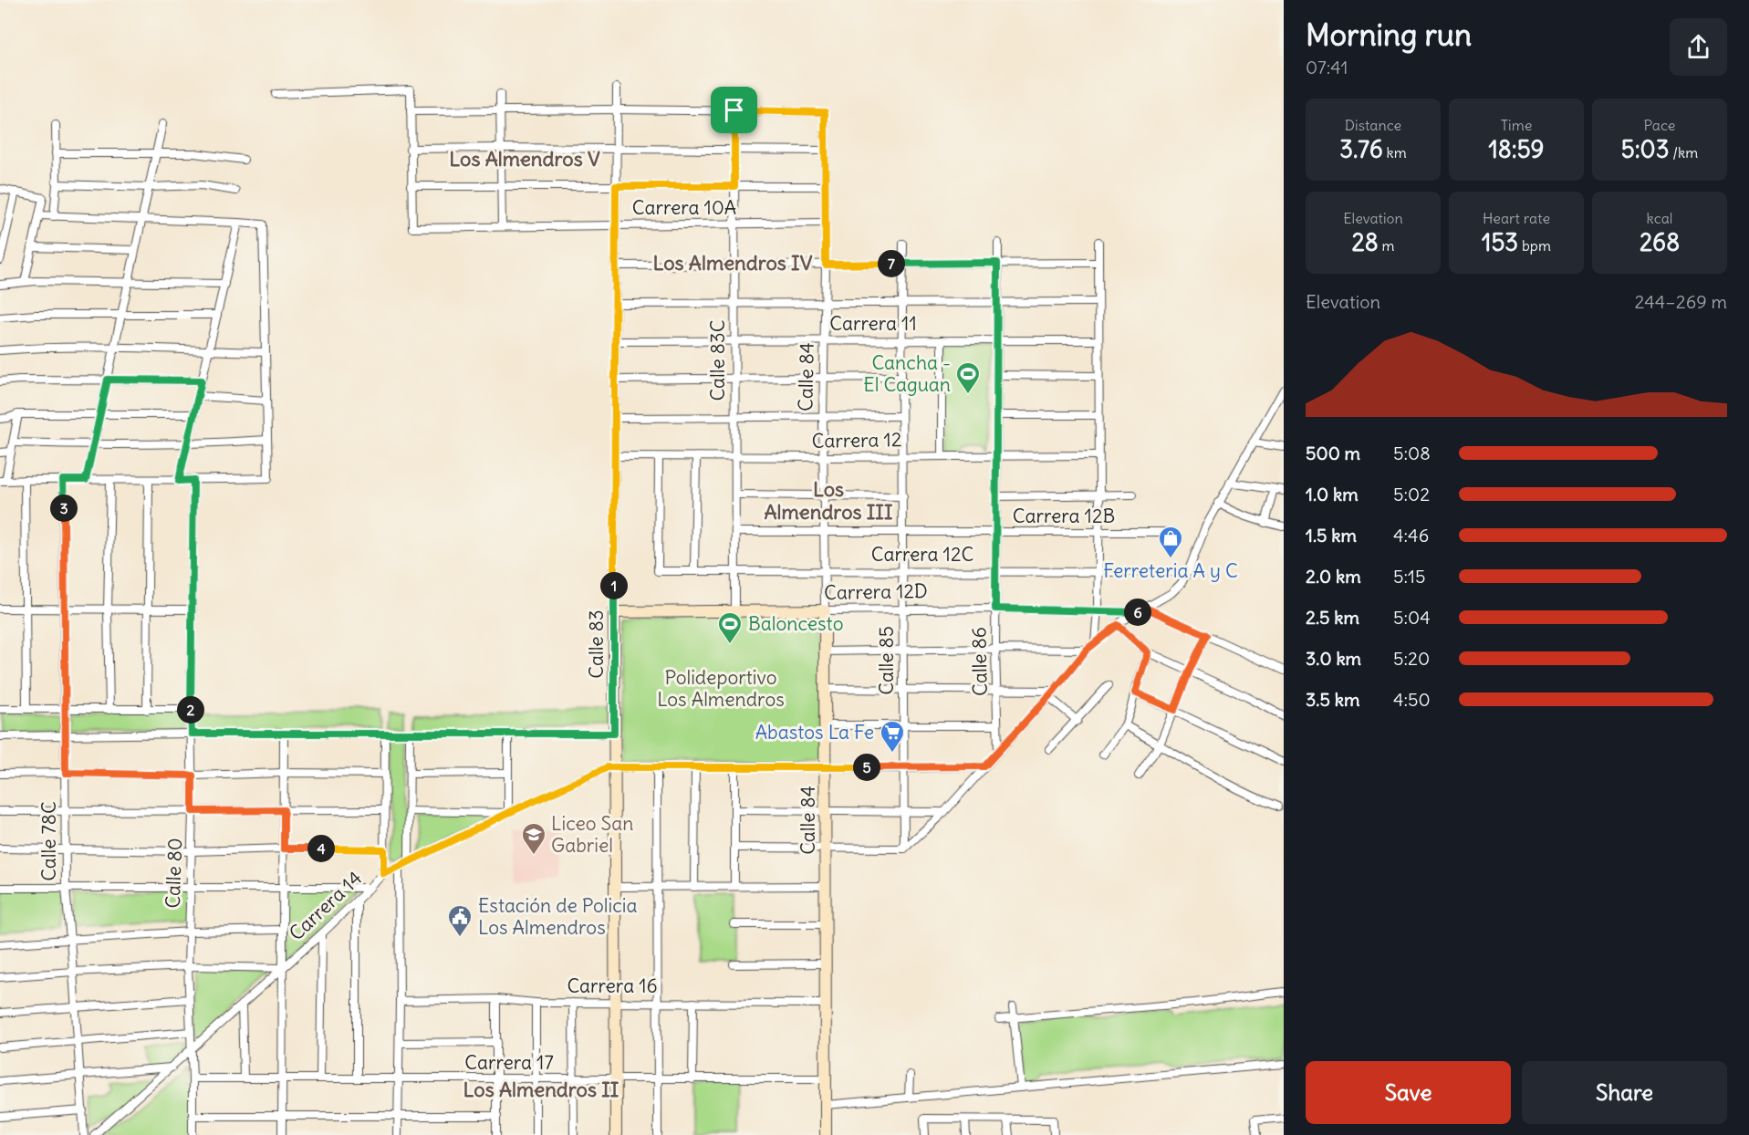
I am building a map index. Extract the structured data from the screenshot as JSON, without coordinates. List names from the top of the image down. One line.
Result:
{"streets":{"street":["Carrera 10A","Carrera 11","Calle 83C","Calle 84","Carrera 12","Carrera 12B","Carrera 12C","Carrera 12D","Calle 83","Calle 85","Calle 86","Calle 78C","Calle 80","Carrera 14","Carrera 16","Carrera 17"]},"crossings":[["Carrera 10A","Calle 83C"],["Carrera 10A","Calle 84"],["Carrera 10A","Calle 83"],["Carrera 11","Calle 83C"],["Carrera 11","Calle 84"],["Carrera 11","Calle 83"],["Carrera 11","Calle 85"],["Carrera 11","Calle 86"],["Calle 83C","Calle 84"],["Calle 83C","Carrera 12"],["Calle 83C","Carrera 12B"],["Calle 83C","Carrera 12C"],["Calle 83C","Carrera 12D"],["Calle 84","Carrera 12"],["Calle 84","Carrera 12B"],["Calle 84","Carrera 12C"],["Calle 84","Carrera 12D"],["Calle 84","Carrera 14"],["Calle 84","Carrera 16"],["Calle 84","Carrera 17"],["Carrera 12","Carrera 12C"],["Carrera 12","Calle 83"],["Carrera 12","Calle 85"],["Carrera 12","Calle 86"],["Carrera 12B","Calle 85"],["Carrera 12B","Calle 86"],["Carrera 12C","Calle 85"],["Carrera 12C","Calle 86"],["Carrera 12D","Calle 83"],["Carrera 12D","Calle 85"],["Carrera 12D","Calle 86"],["Calle 83","Carrera 14"],["Calle 83","Carrera 16"],["Calle 83","Carrera 17"],["Calle 85","Carrera 14"],["Calle 80","Carrera 14"],["Calle 80","Carrera 17"]],"districts":["Los Almendros V","Los Almendros IV","Los Almendros III","Los Almendros II"],"parks":["Polideportivo Los Almendros"],"places":{"sports":["Cancha - El Caguan","Baloncesto"],"shop":["Ferreteria A y C"],"supermarket":["Abastos La Fe"],"school or university":["Liceo San Gabriel"],"public building":["Estación de Policia Los Almendros"]},"page":{"heading":["Morning run","07:41"],"stats":[["Distance","3.76 km"],["Time","18:59"],["Pace","5:03 /km"],["Elevation","28 m"],["Heart rate","153 bpm"],["kcal","268"]],"pins":["7","3","1","6","2","5","4"],"chart":["Elevation","244–269 m"],"list":[{"name":"500 m","note":"5:08"},{"name":"1.0 km","note":"5:02"},{"name":"1.5 km","note":"4:46"},{"name":"2.0 km","note":"5:15"},{"name":"2.5 km","note":"5:04"},{"name":"3.0 km","note":"5:20"},{"name":"3.5 km","note":"4:50"}],"buttons":["Save","Share"]}}
